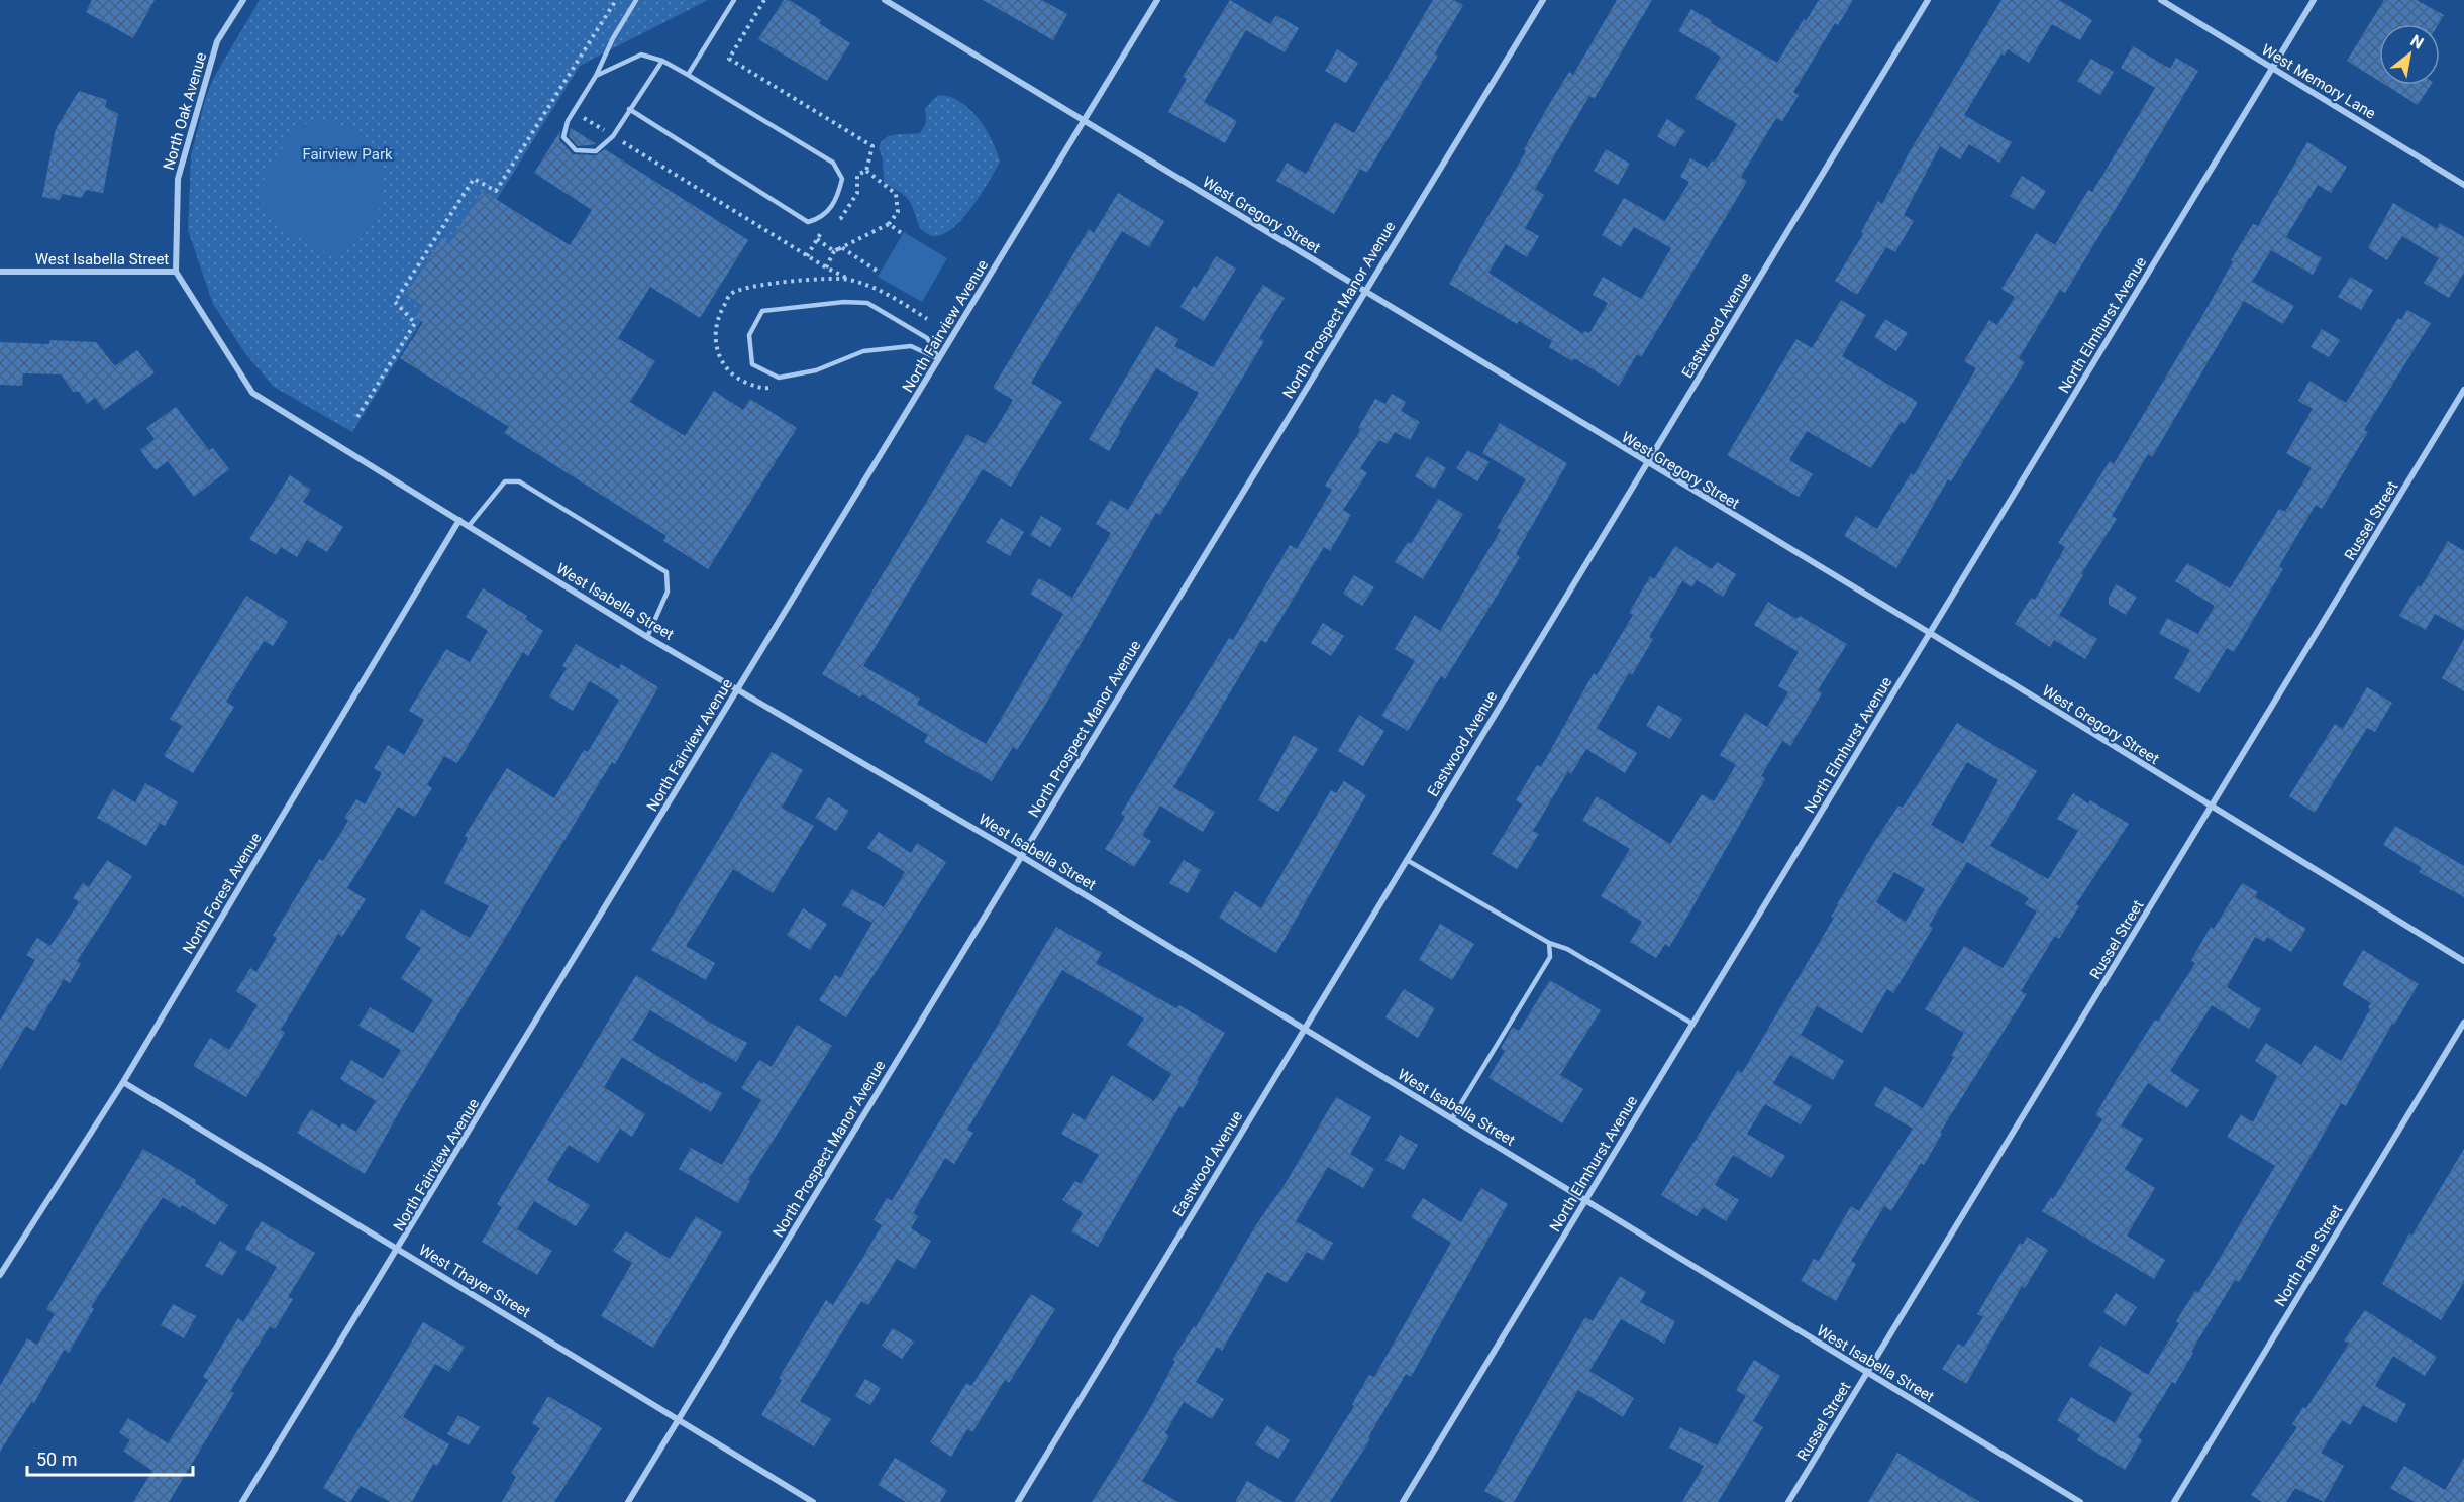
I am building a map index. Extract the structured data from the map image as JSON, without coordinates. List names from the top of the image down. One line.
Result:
{"streets":{"street":["West Memory Lane","North Oak Avenue","West Gregory Street","West Isabella Street","North Prospect Manor Avenue","Eastwood Avenue","North Elmhurst Avenue","North Fairview Avenue","Russel Street","North Forest Avenue","North Pine Street","West Thayer Street"]},"crossings":[["West Memory Lane","North Elmhurst Avenue"],["North Oak Avenue","West Isabella Street"],["West Gregory Street","North Prospect Manor Avenue"],["West Gregory Street","Eastwood Avenue"],["West Gregory Street","North Elmhurst Avenue"],["West Gregory Street","North Fairview Avenue"],["West Gregory Street","Russel Street"],["West Isabella Street","North Prospect Manor Avenue"],["West Isabella Street","Eastwood Avenue"],["West Isabella Street","North Elmhurst Avenue"],["West Isabella Street","North Fairview Avenue"],["West Isabella Street","Russel Street"],["West Isabella Street","North Forest Avenue"],["North Prospect Manor Avenue","West Thayer Street"],["North Fairview Avenue","West Thayer Street"],["North Forest Avenue","West Thayer Street"]],"parks":["Fairview Park"],"scale_bar":"50 m","north":"top right"}
